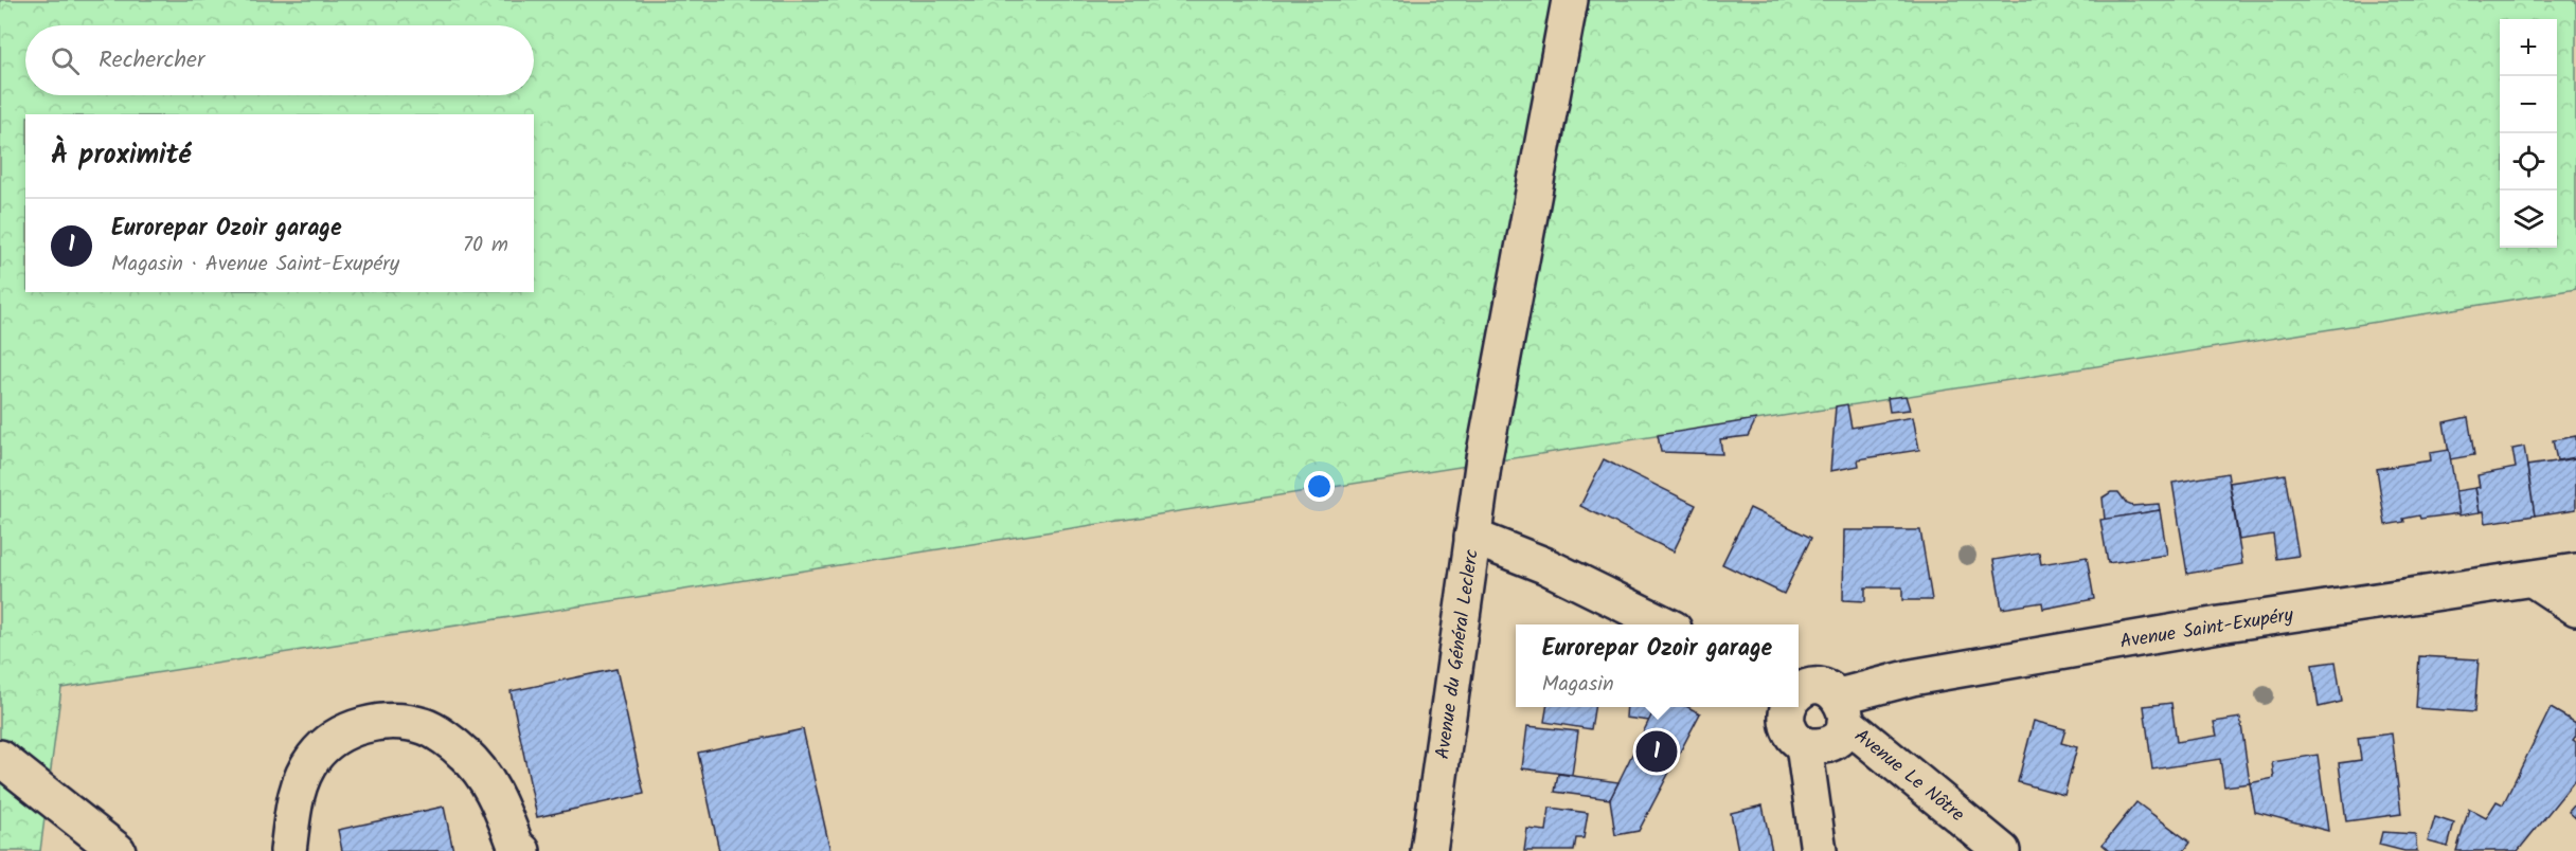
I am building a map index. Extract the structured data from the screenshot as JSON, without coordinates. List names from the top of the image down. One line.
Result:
{"streets":{"street":["Avenue Saint-Exupéry","Avenue du Général Leclerc","Avenue Le Nôtre"]},"crossings":[["Avenue Saint-Exupéry","Avenue Le Nôtre"]],"page":{"map_buttons":["+","−"],"search":"Rechercher","heading":"À proximité","list":[{"mark":"1","name":"Eurorepar Ozoir garage","note":"Magasin · Avenue Saint-Exupéry","value":"70 m"}],"popup":["Eurorepar Ozoir garage","Magasin"],"pins":"1"}}
